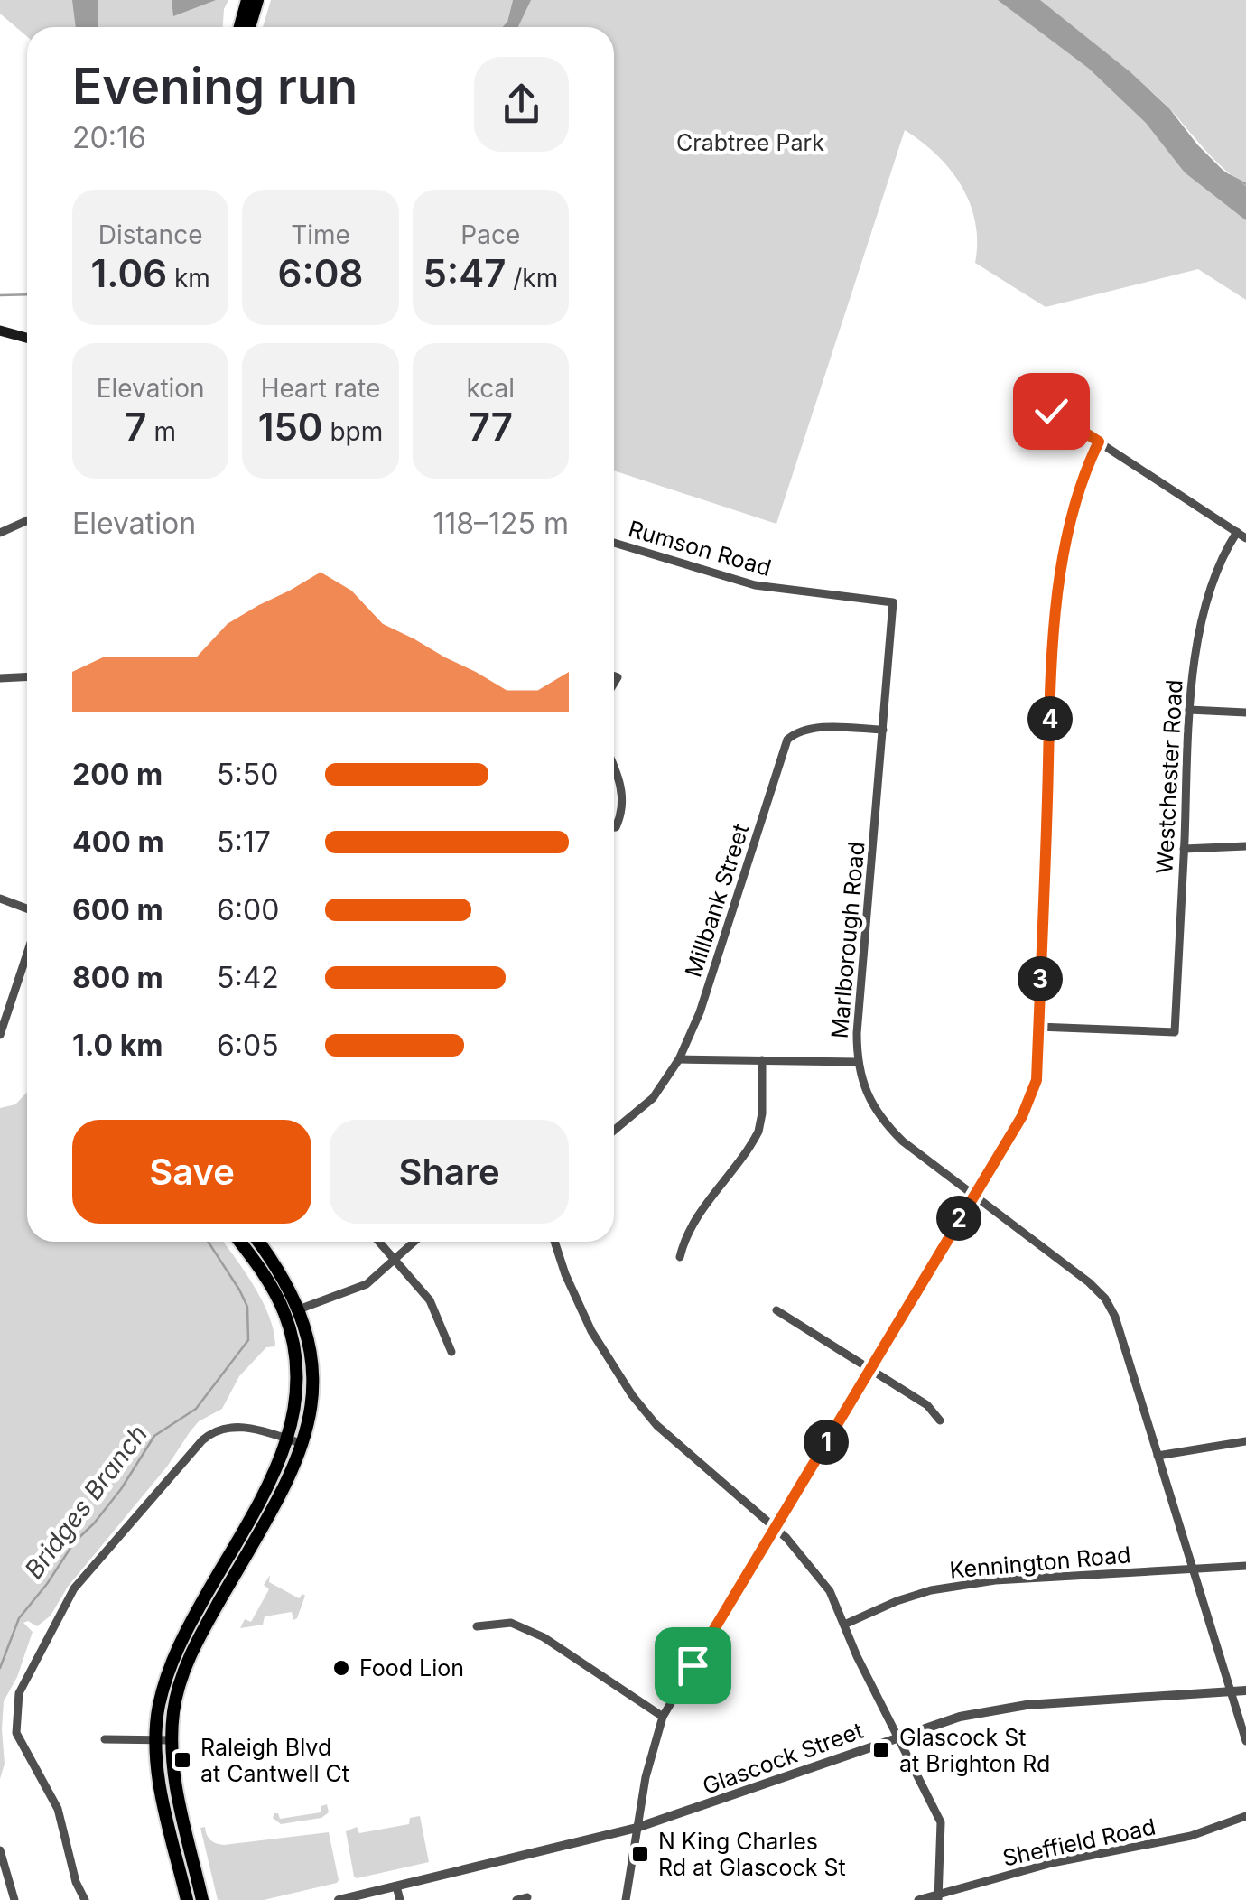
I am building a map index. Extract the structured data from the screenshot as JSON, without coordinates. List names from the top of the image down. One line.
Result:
{"streets":{"street":["Rumson Road","Westchester Road","Millbank Street","Marlborough Road","Kennington Road","Glascock Street","Sheffield Road"]},"crossings":[["Rumson Road","Marlborough Road"],["Millbank Street","Marlborough Road"],["Marlborough Road","Kennington Road"],["Marlborough Road","Glascock Street"]],"water":["Bridges Branch"],"parks":["Crabtree Park"],"places":{"other":["Food Lion"],"transit":["Glascock St at Brighton Rd","Raleigh Blvd at Cantwell Ct","N King Charles Rd at Glascock St"]},"page":{"heading":["Evening run","20:16"],"stats":[["Distance","1.06 km"],["Time","6:08"],["Pace","5:47 /km"],["Elevation","7 m"],["Heart rate","150 bpm"],["kcal","77"]],"chart":["Elevation","118–125 m"],"pins":["4","3","2","1"],"list":[{"name":"200 m","note":"5:50"},{"name":"400 m","note":"5:17"},{"name":"600 m","note":"6:00"},{"name":"800 m","note":"5:42"},{"name":"1.0 km","note":"6:05"}],"buttons":["Save","Share"]}}
